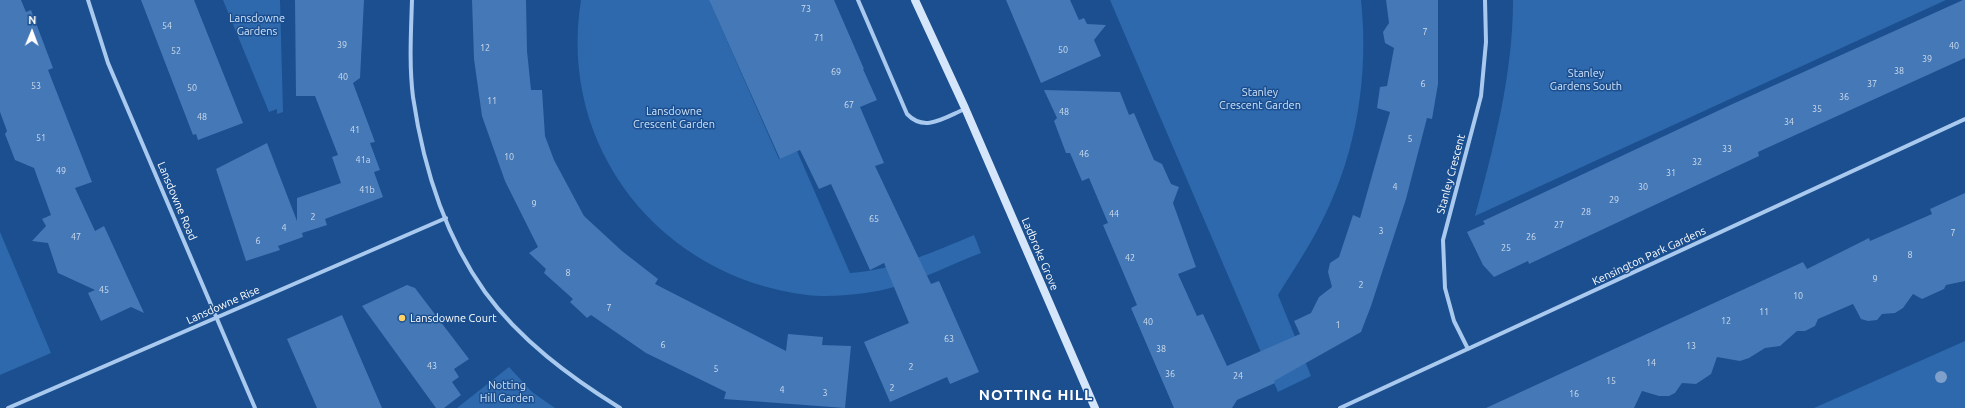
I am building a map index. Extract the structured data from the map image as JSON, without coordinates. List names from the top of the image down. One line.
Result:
{"streets":{"main road":["Ladbroke Grove"],"street":["Stanley Crescent","Lansdowne Road","Kensington Park Gardens","Lansdowne Rise"]},"crossings":[["Stanley Crescent","Kensington Park Gardens"],["Lansdowne Road","Lansdowne Rise"]],"districts":["NOTTING HILL"],"parks":["Lansdowne Gardens","Stanley Gardens South","Stanley Crescent Garden","Lansdowne Crescent Garden","Notting Hill Garden"],"places":["Lansdowne Court"],"house_numbers":["73","54","7","71","39","40","12","50","52","39","38","69","40","6","37","53","50","36","11","67","35","48","48","34","41","51","5","33","46","10","41a","32","49","31","4","30","41b","29","9","28","44","2","65","27","4","3","7","47","26","6","25","8","42","8","9","2","45","10","7","11","12","40","1","63","6","13","38","14","43","2","5","36","24","15","2","4","3","16"],"north":"top"}
